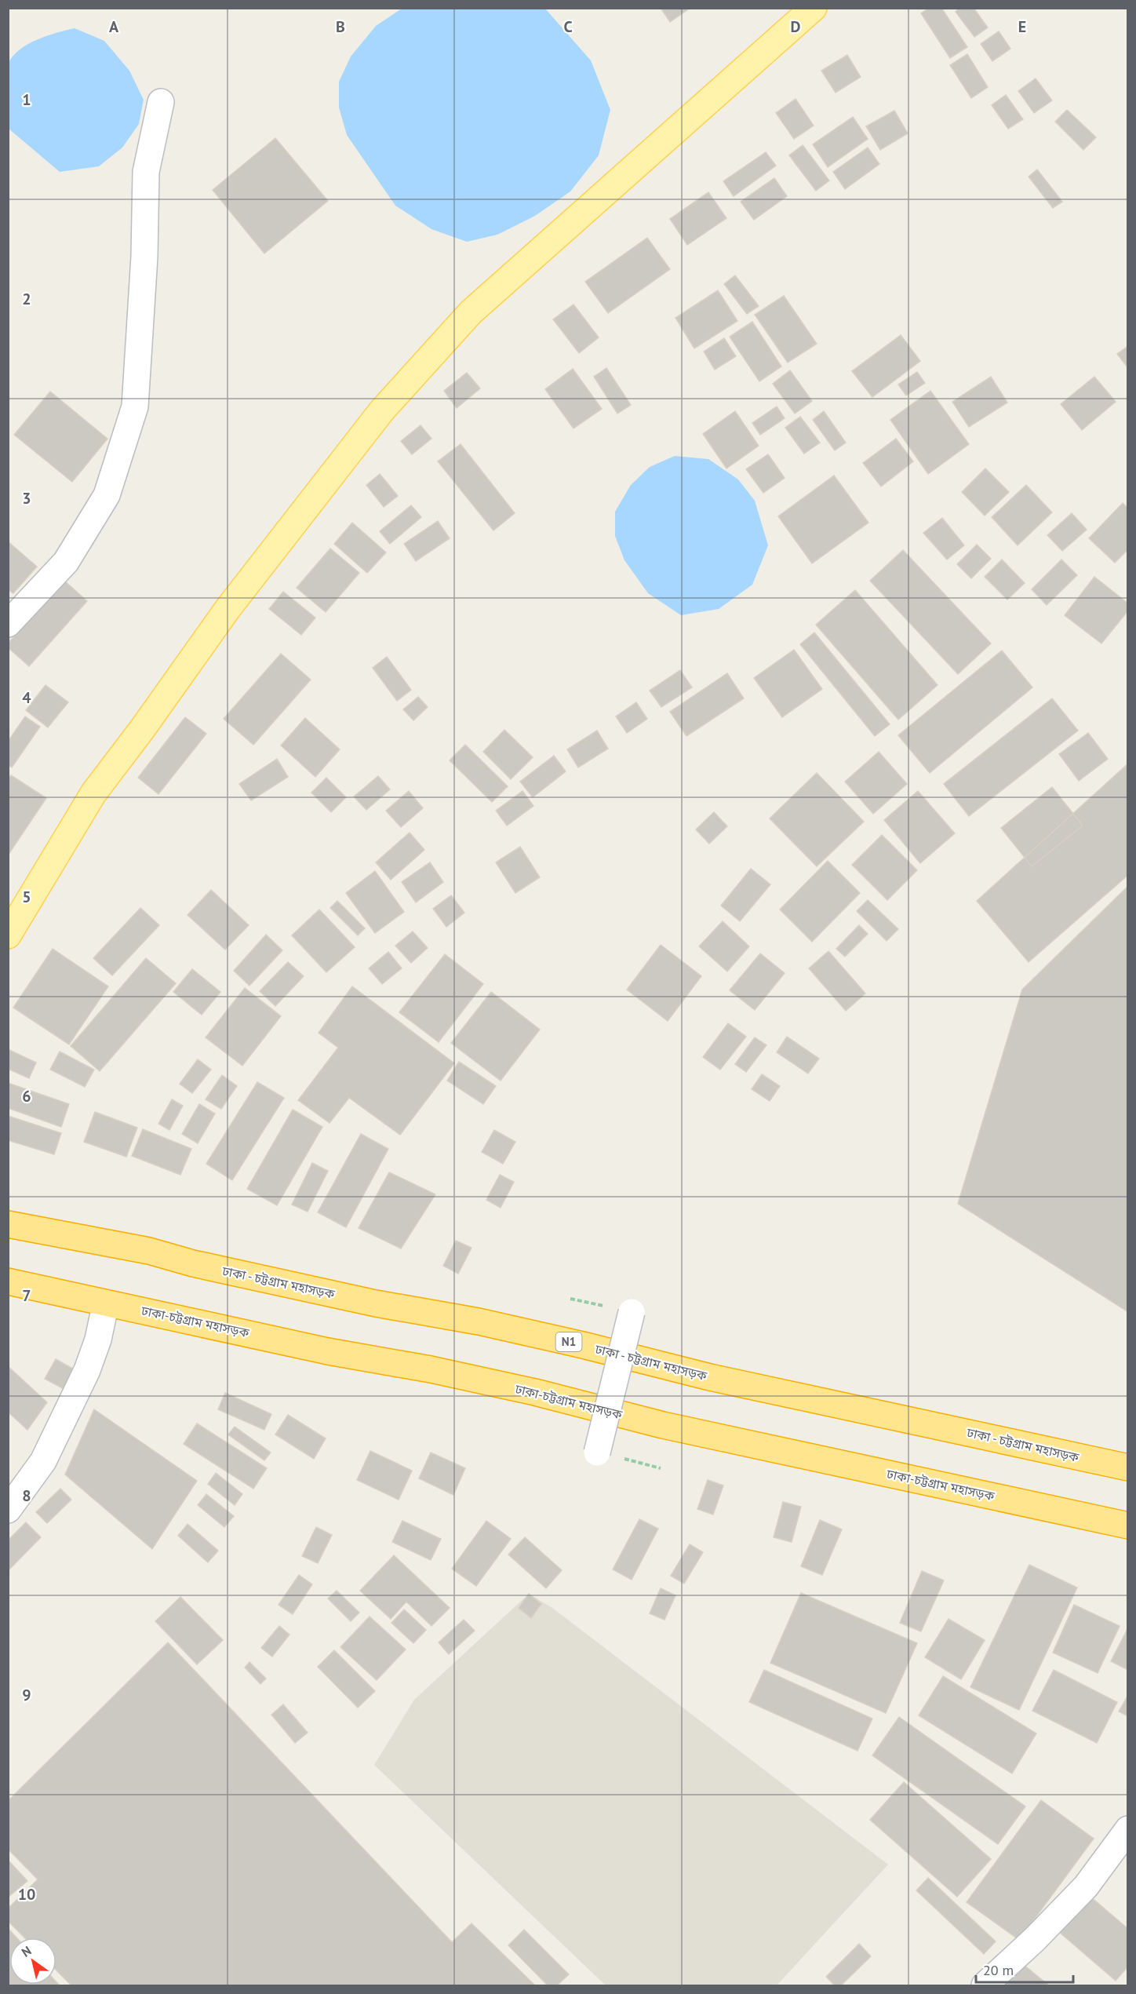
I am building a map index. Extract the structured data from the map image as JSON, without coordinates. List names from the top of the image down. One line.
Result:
{"streets":{"highway":["ঢাকা - চট্টগ্রাম মহাসড়ক","ঢাকা-চট্টগ্রাম মহাসড়ক","N1"]},"scale_bar":"20 m","north":"top left","grid":{"columns":["A","B","C","D","E"],"rows":["1","2","3","4","5","6","7","8","9","10"]}}
